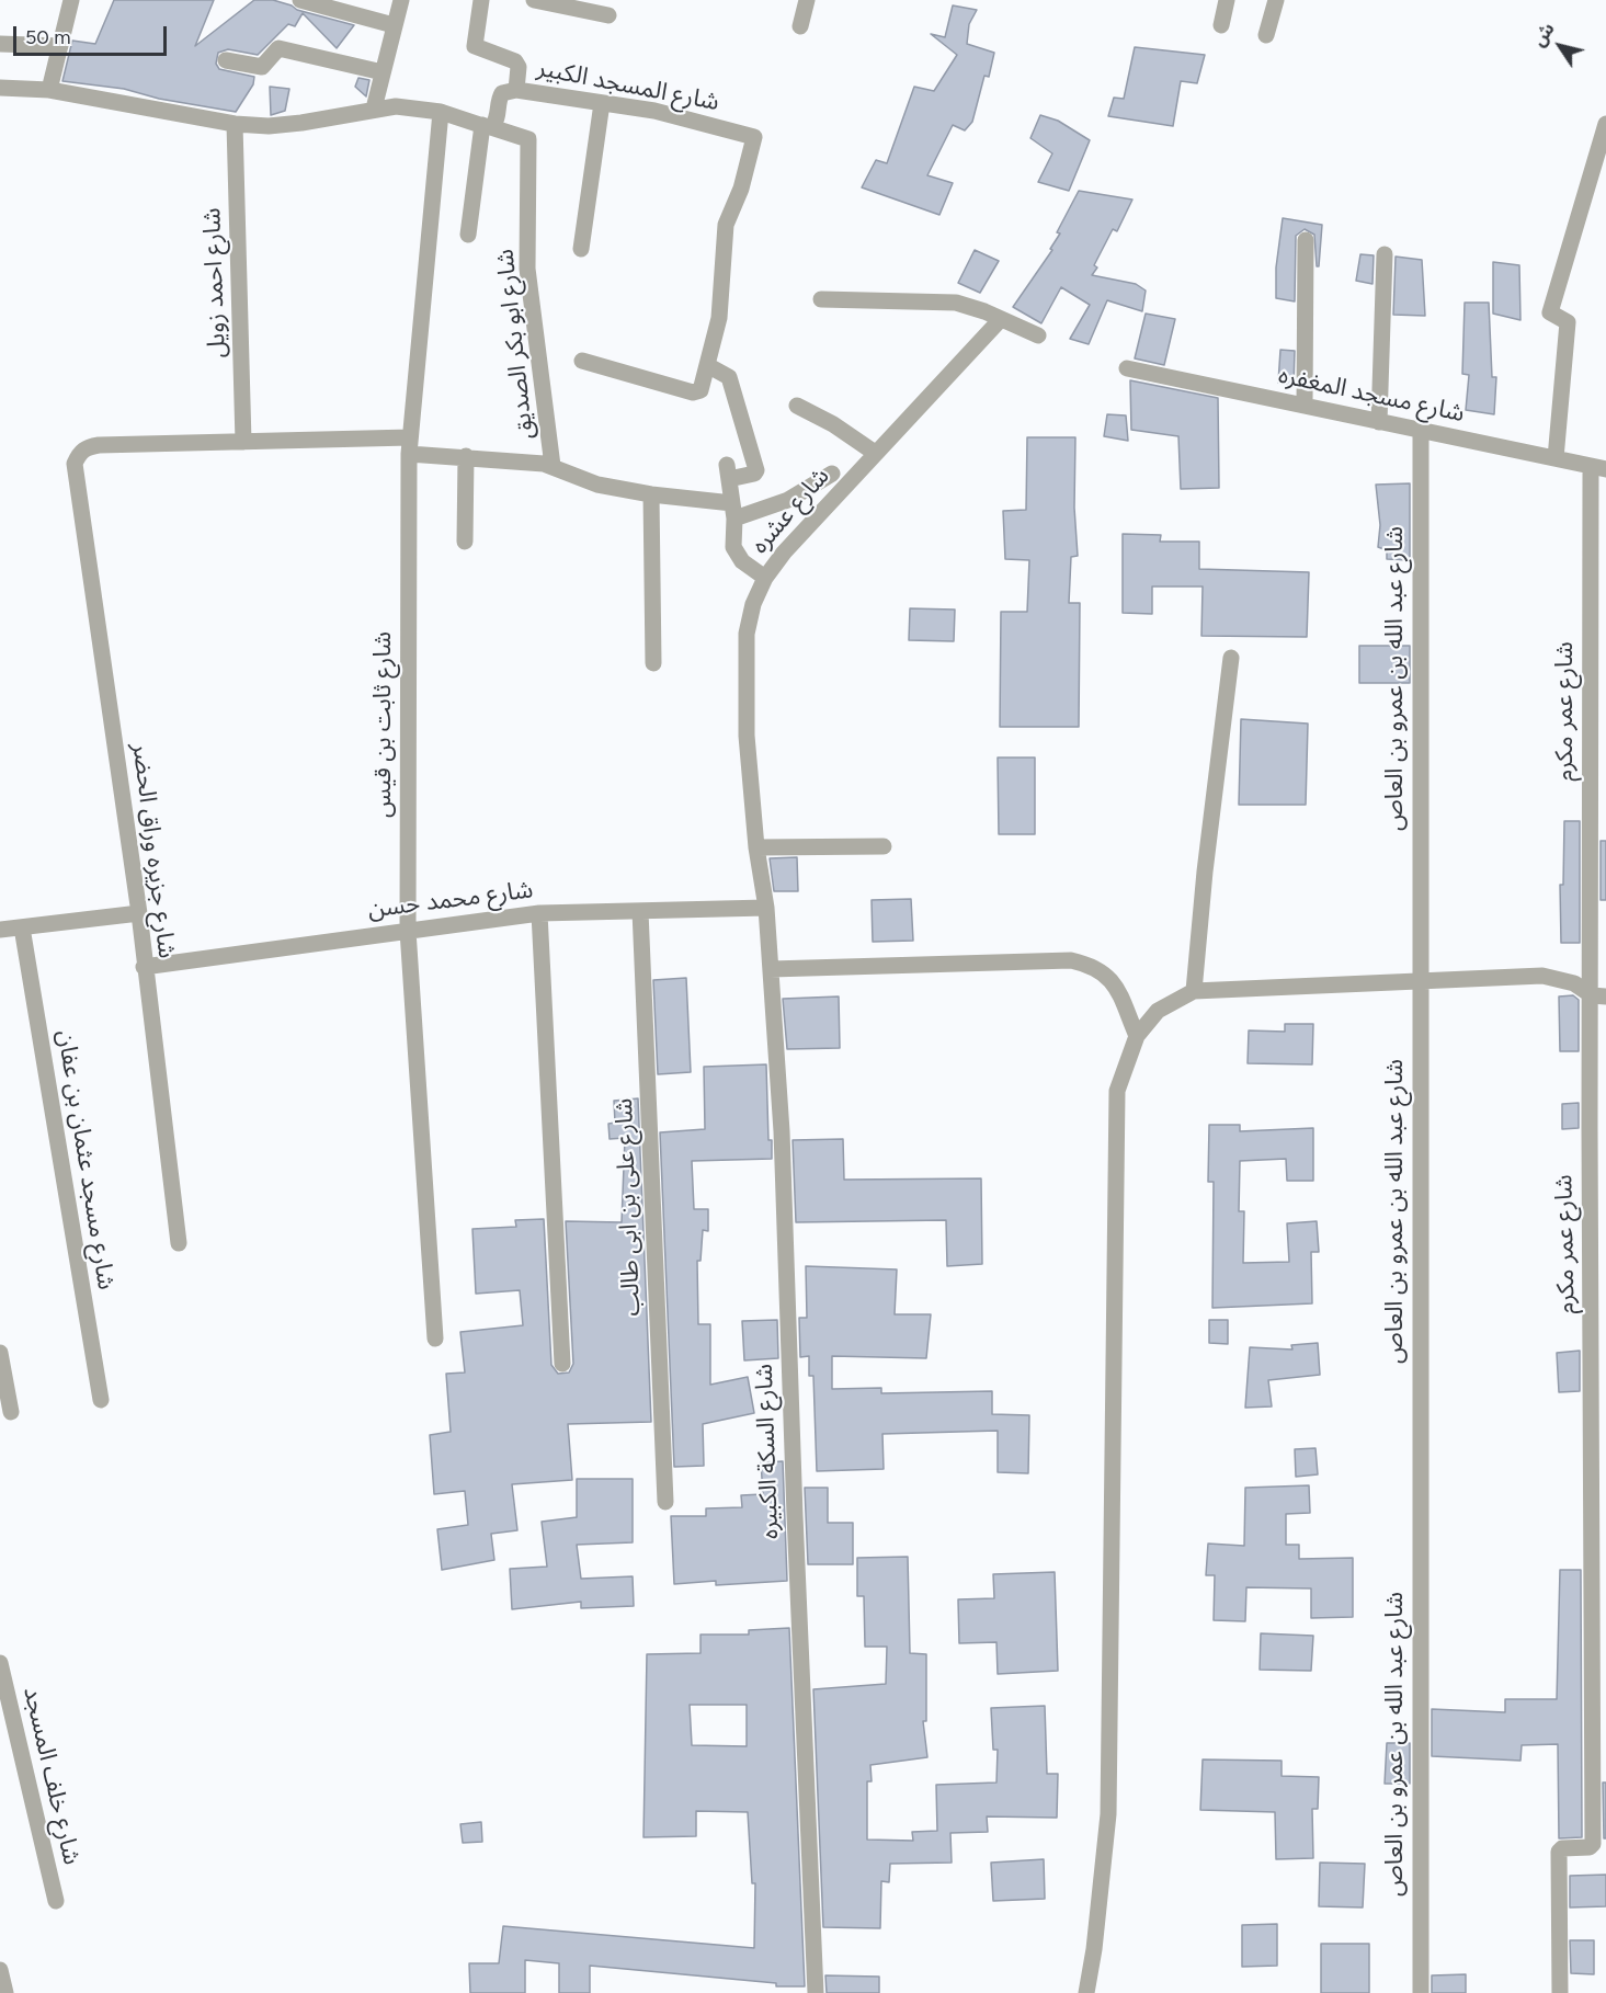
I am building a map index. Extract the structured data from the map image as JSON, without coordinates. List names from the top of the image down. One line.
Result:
{"streets":{"street":["شارع المسجد الكبير","شارع احمد زويل","شارع ابو بكر الصديق","شارع مسجد المغفره","شارع عشره","شارع عبد الله بن عمرو بن العاص","شارع عمر مكرم","شارع ثابت بن قيس","شارع جزيره وراق الحضر","شارع محمد حسن","شارع مسجد عثمان بن عفان","شارع على بن ابى طالب","شارع السكة الكبيره","شارع خلف المسجد"]},"crossings":[["شارع المسجد الكبير","شارع ابو بكر الصديق"],["شارع احمد زويل","شارع جزيره وراق الحضر"],["شارع مسجد المغفره","شارع عبد الله بن عمرو بن العاص"],["شارع مسجد المغفره","شارع عمر مكرم"],["شارع عشره","شارع محمد حسن"],["شارع عشره","شارع السكة الكبيره"],["شارع ثابت بن قيس","شارع محمد حسن"],["شارع جزيره وراق الحضر","شارع محمد حسن"],["شارع محمد حسن","شارع على بن ابى طالب"],["شارع محمد حسن","شارع السكة الكبيره"]],"scale_bar":"50 m","north":"top left"}
